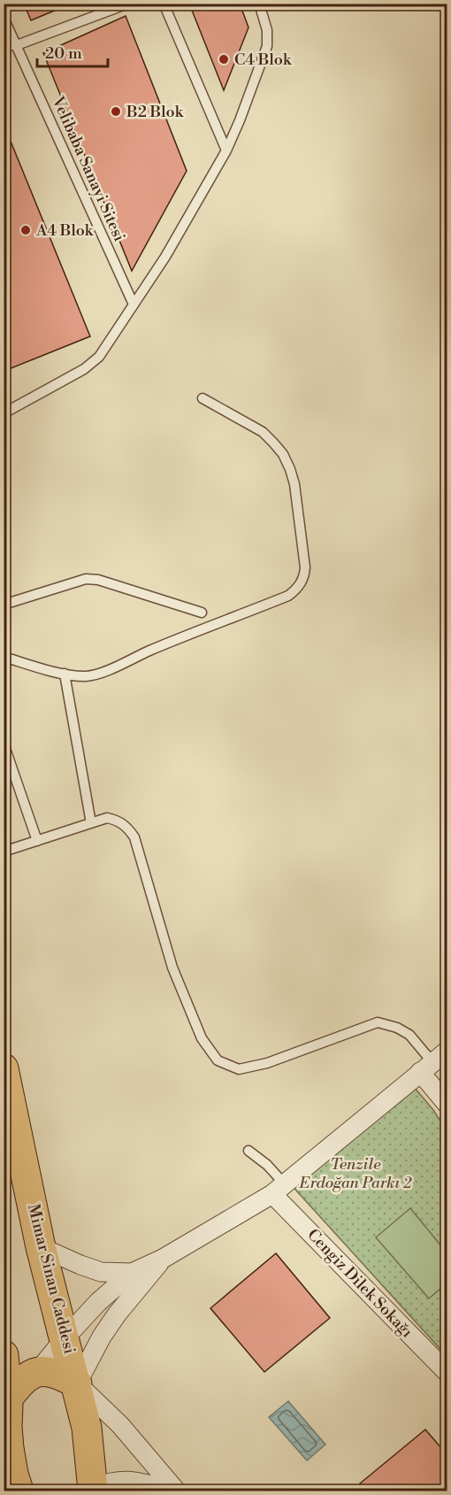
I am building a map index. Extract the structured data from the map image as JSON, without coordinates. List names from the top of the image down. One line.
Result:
{"streets":{"main road":["Mimar Sinan Caddesi"],"street":["Cengiz Dilek Sokağı"],"lane":["Velibaba Sanayi Sitesi"]},"parks":["Tenzile Erdoğan Parkı 2"],"places":["C4 Blok","B2 Blok","A4 Blok"],"scale_bar":"20 m"}
